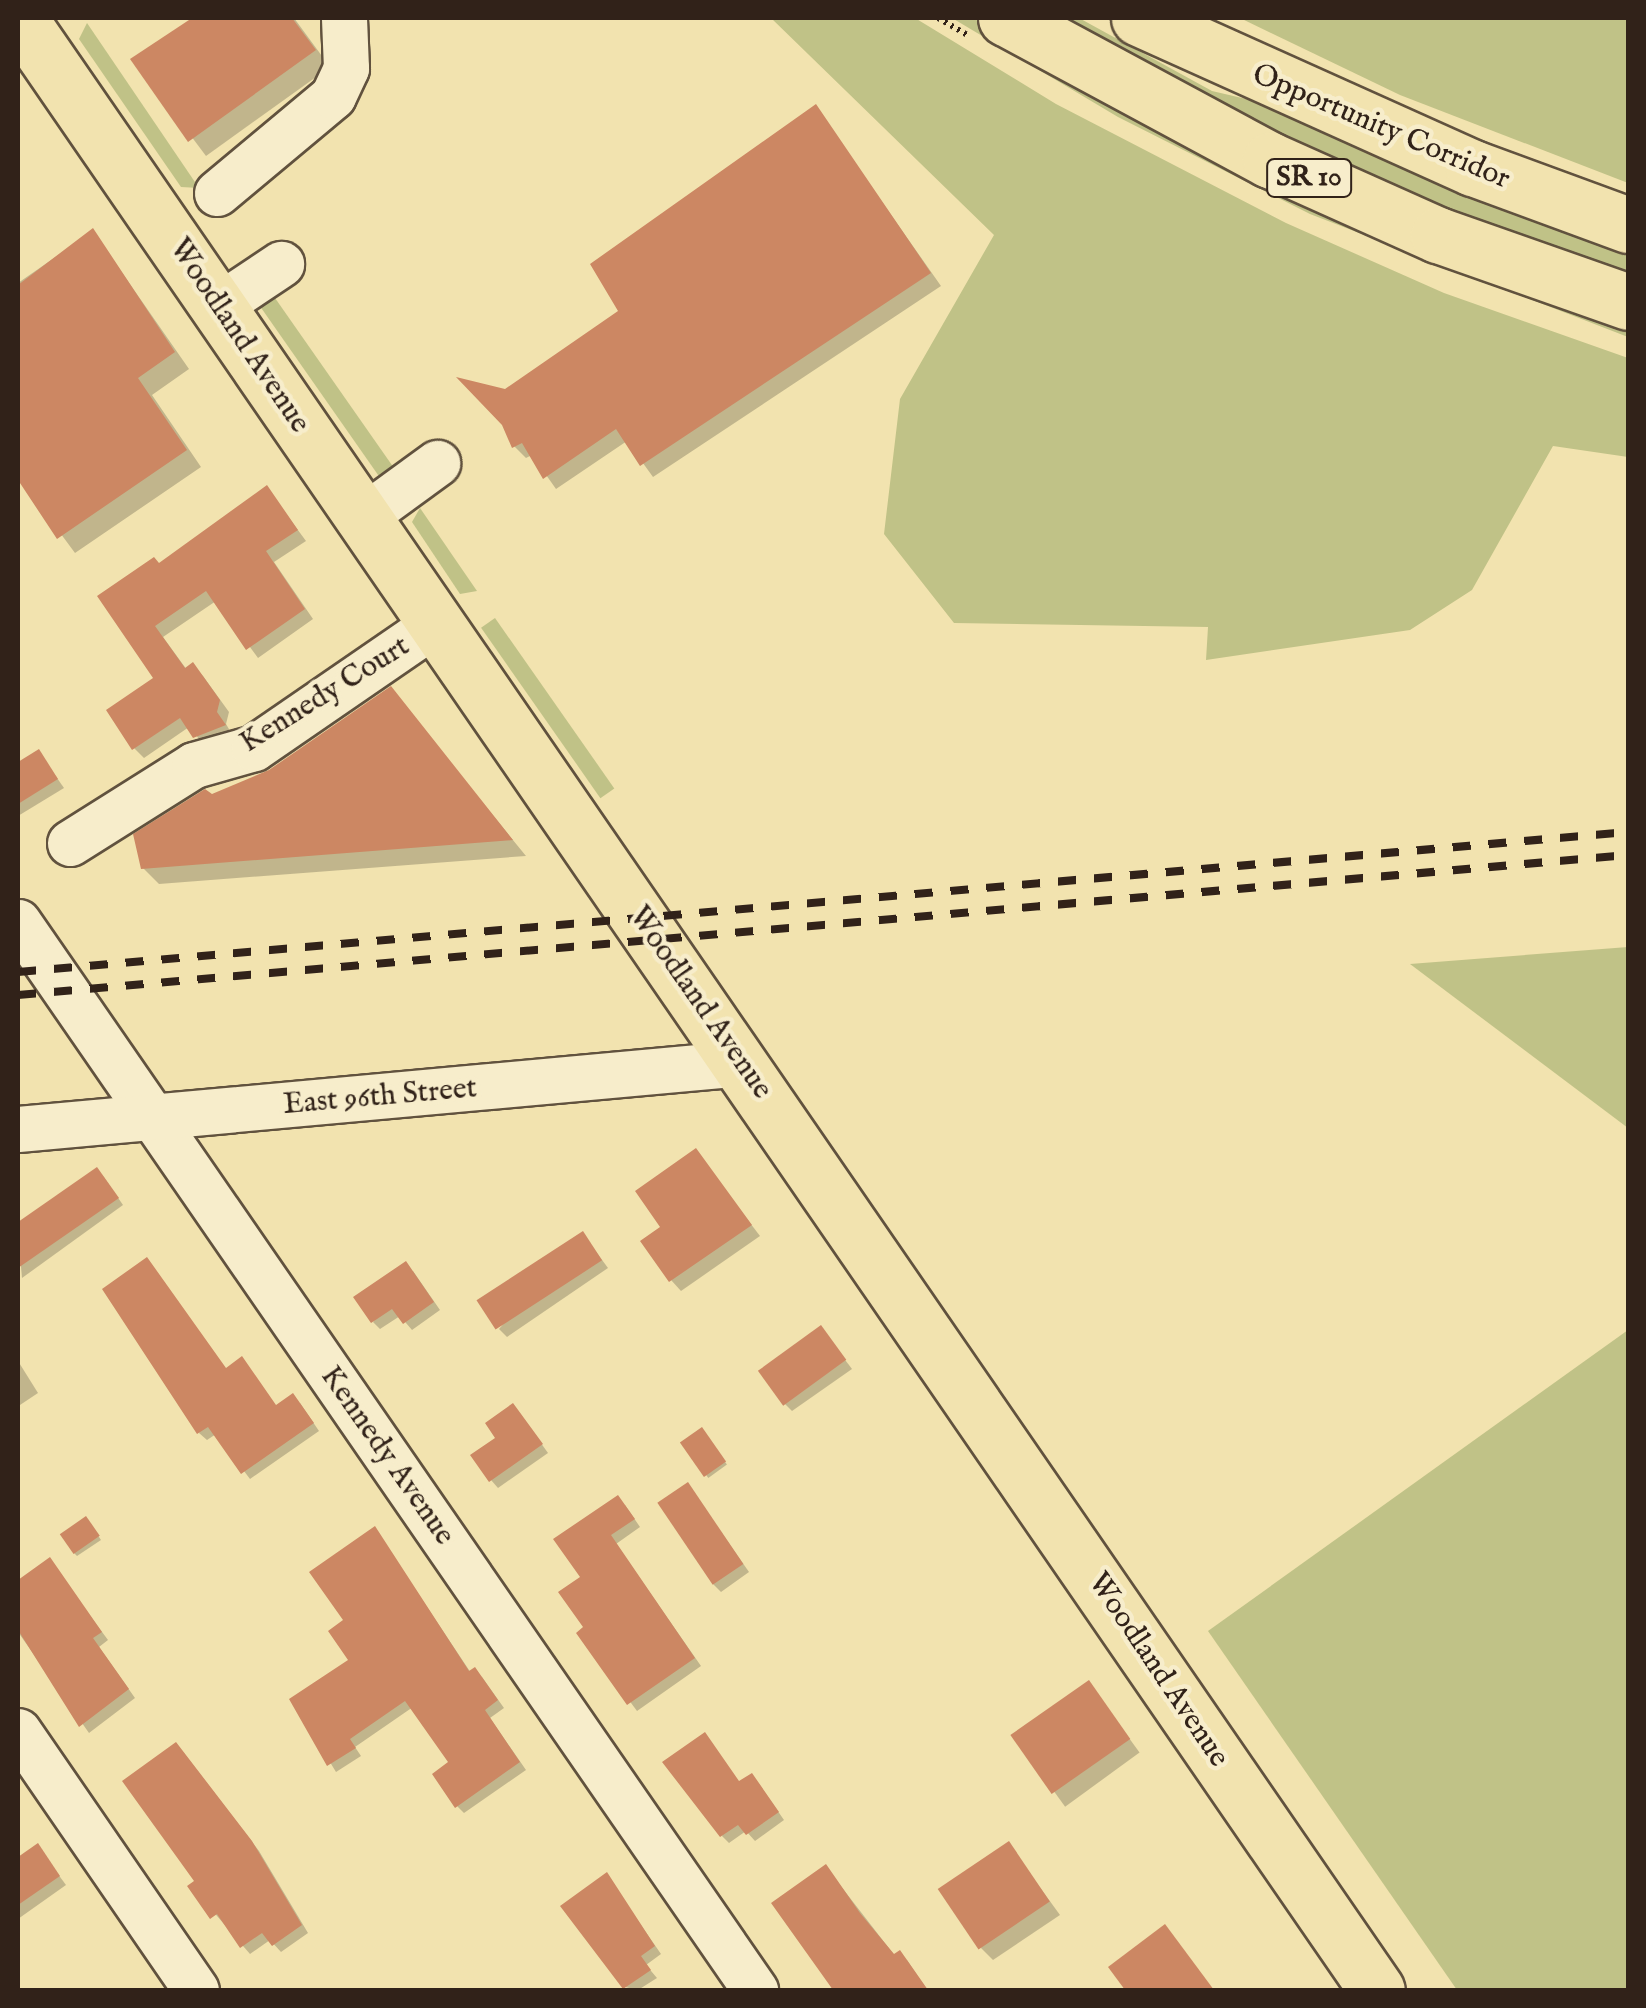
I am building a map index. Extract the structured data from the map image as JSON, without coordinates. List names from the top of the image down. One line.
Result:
{"streets":{"main road":["Opportunity Corridor","SR 10","Woodland Avenue"],"street":["Kennedy Court","East 96th Street","Kennedy Avenue"]},"crossings":[["Woodland Avenue","Kennedy Court"],["Woodland Avenue","East 96th Street"],["East 96th Street","Kennedy Avenue"]]}
